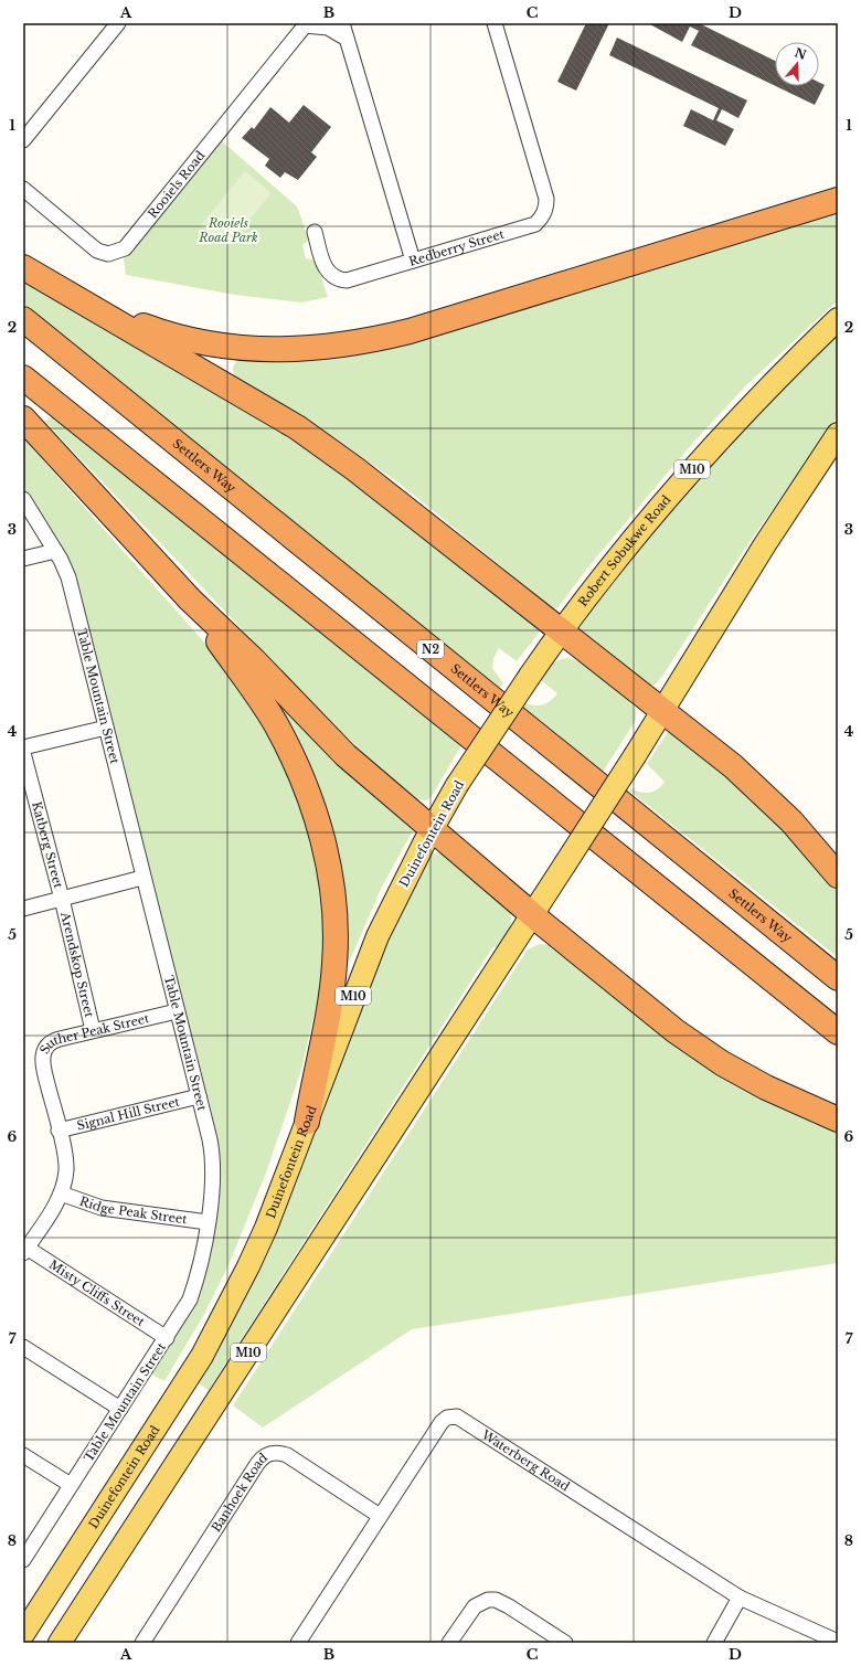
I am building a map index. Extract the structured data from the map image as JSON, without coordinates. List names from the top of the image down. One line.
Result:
{"streets":{"highway":["Settlers Way","N2"],"main road":["M10","Robert Sobukwe Road","Duinefontein Road"],"street":["Rooiels Road","Redberry Street","Table Mountain Street","Katberg Street","Arendskop Street","Suther Peak Street","Signal Hill Street","Ridge Peak Street","Misty Cliffs Street","Waterberg Road","Banhoek Road"]},"crossings":[["Robert Sobukwe Road","Duinefontein Road"],["Table Mountain Street","Suther Peak Street"],["Table Mountain Street","Signal Hill Street"],["Table Mountain Street","Ridge Peak Street"],["Table Mountain Street","Misty Cliffs Street"],["Katberg Street","Arendskop Street"],["Arendskop Street","Suther Peak Street"],["Suther Peak Street","Signal Hill Street"],["Suther Peak Street","Ridge Peak Street"],["Suther Peak Street","Misty Cliffs Street"],["Waterberg Road","Banhoek Road"]],"parks":["Rooiels Road Park"],"north":"top","grid":{"columns":["A","B","C","D"],"rows":["1","2","3","4","5","6","7","8"]}}
